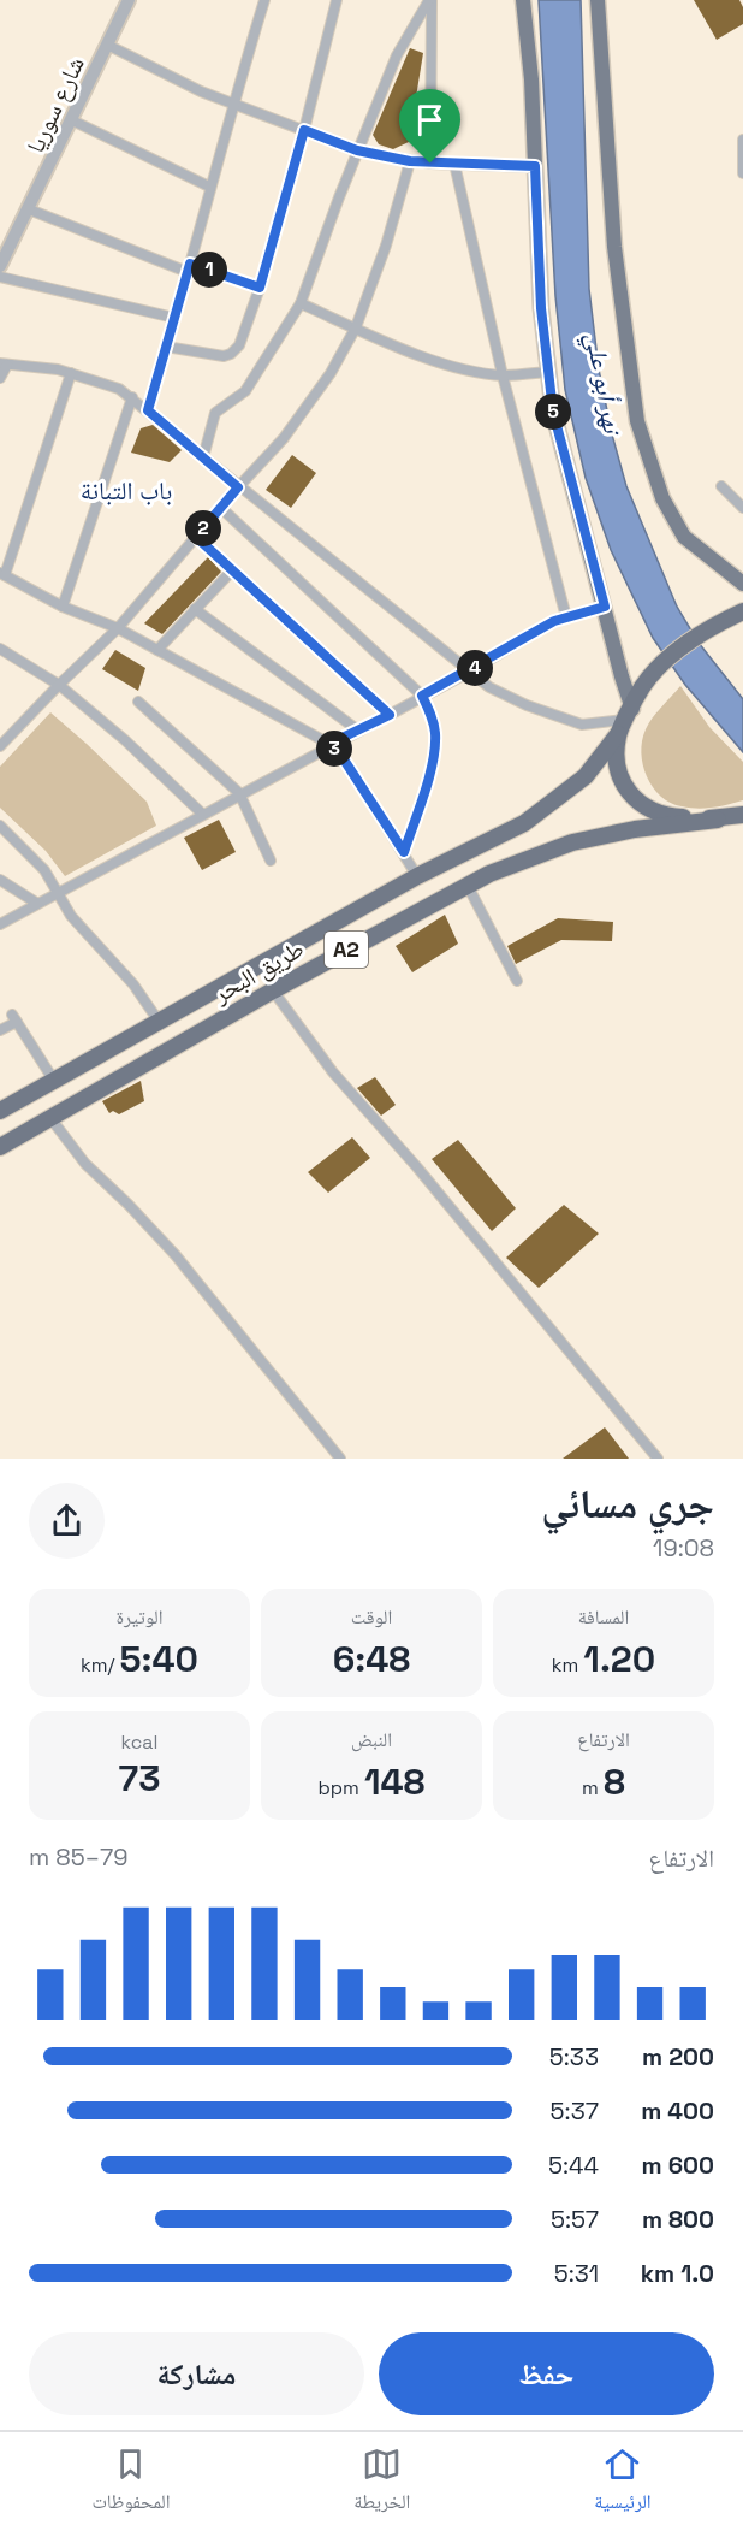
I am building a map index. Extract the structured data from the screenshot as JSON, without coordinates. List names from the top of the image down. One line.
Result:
{"streets":{"highway":["A2","طريق البحر"],"street":["شارع سوريا"]},"crossings":[["A2","طريق البحر"]],"districts":["باب التبانة"],"water":["نهر أبو علي"],"page":{"pins":["1","5","2","4","3"],"heading":["جري مسائي","19:08"],"stats":[["المسافة","1.20 km"],["الوقت","6:48"],["الوتيرة","5:40 /km"],["الارتفاع","8 m"],["النبض","148 bpm"],["kcal","73"]],"chart":["الارتفاع","79–85 m"],"list":[{"name":"200 m","note":"5:33"},{"name":"400 m","note":"5:37"},{"name":"600 m","note":"5:44"},{"name":"800 m","note":"5:57"},{"name":"1.0 km","note":"5:31"}],"buttons":["حفظ","مشاركة"],"tabs":["الرئيسية","الخريطة","المحفوظات"]}}
